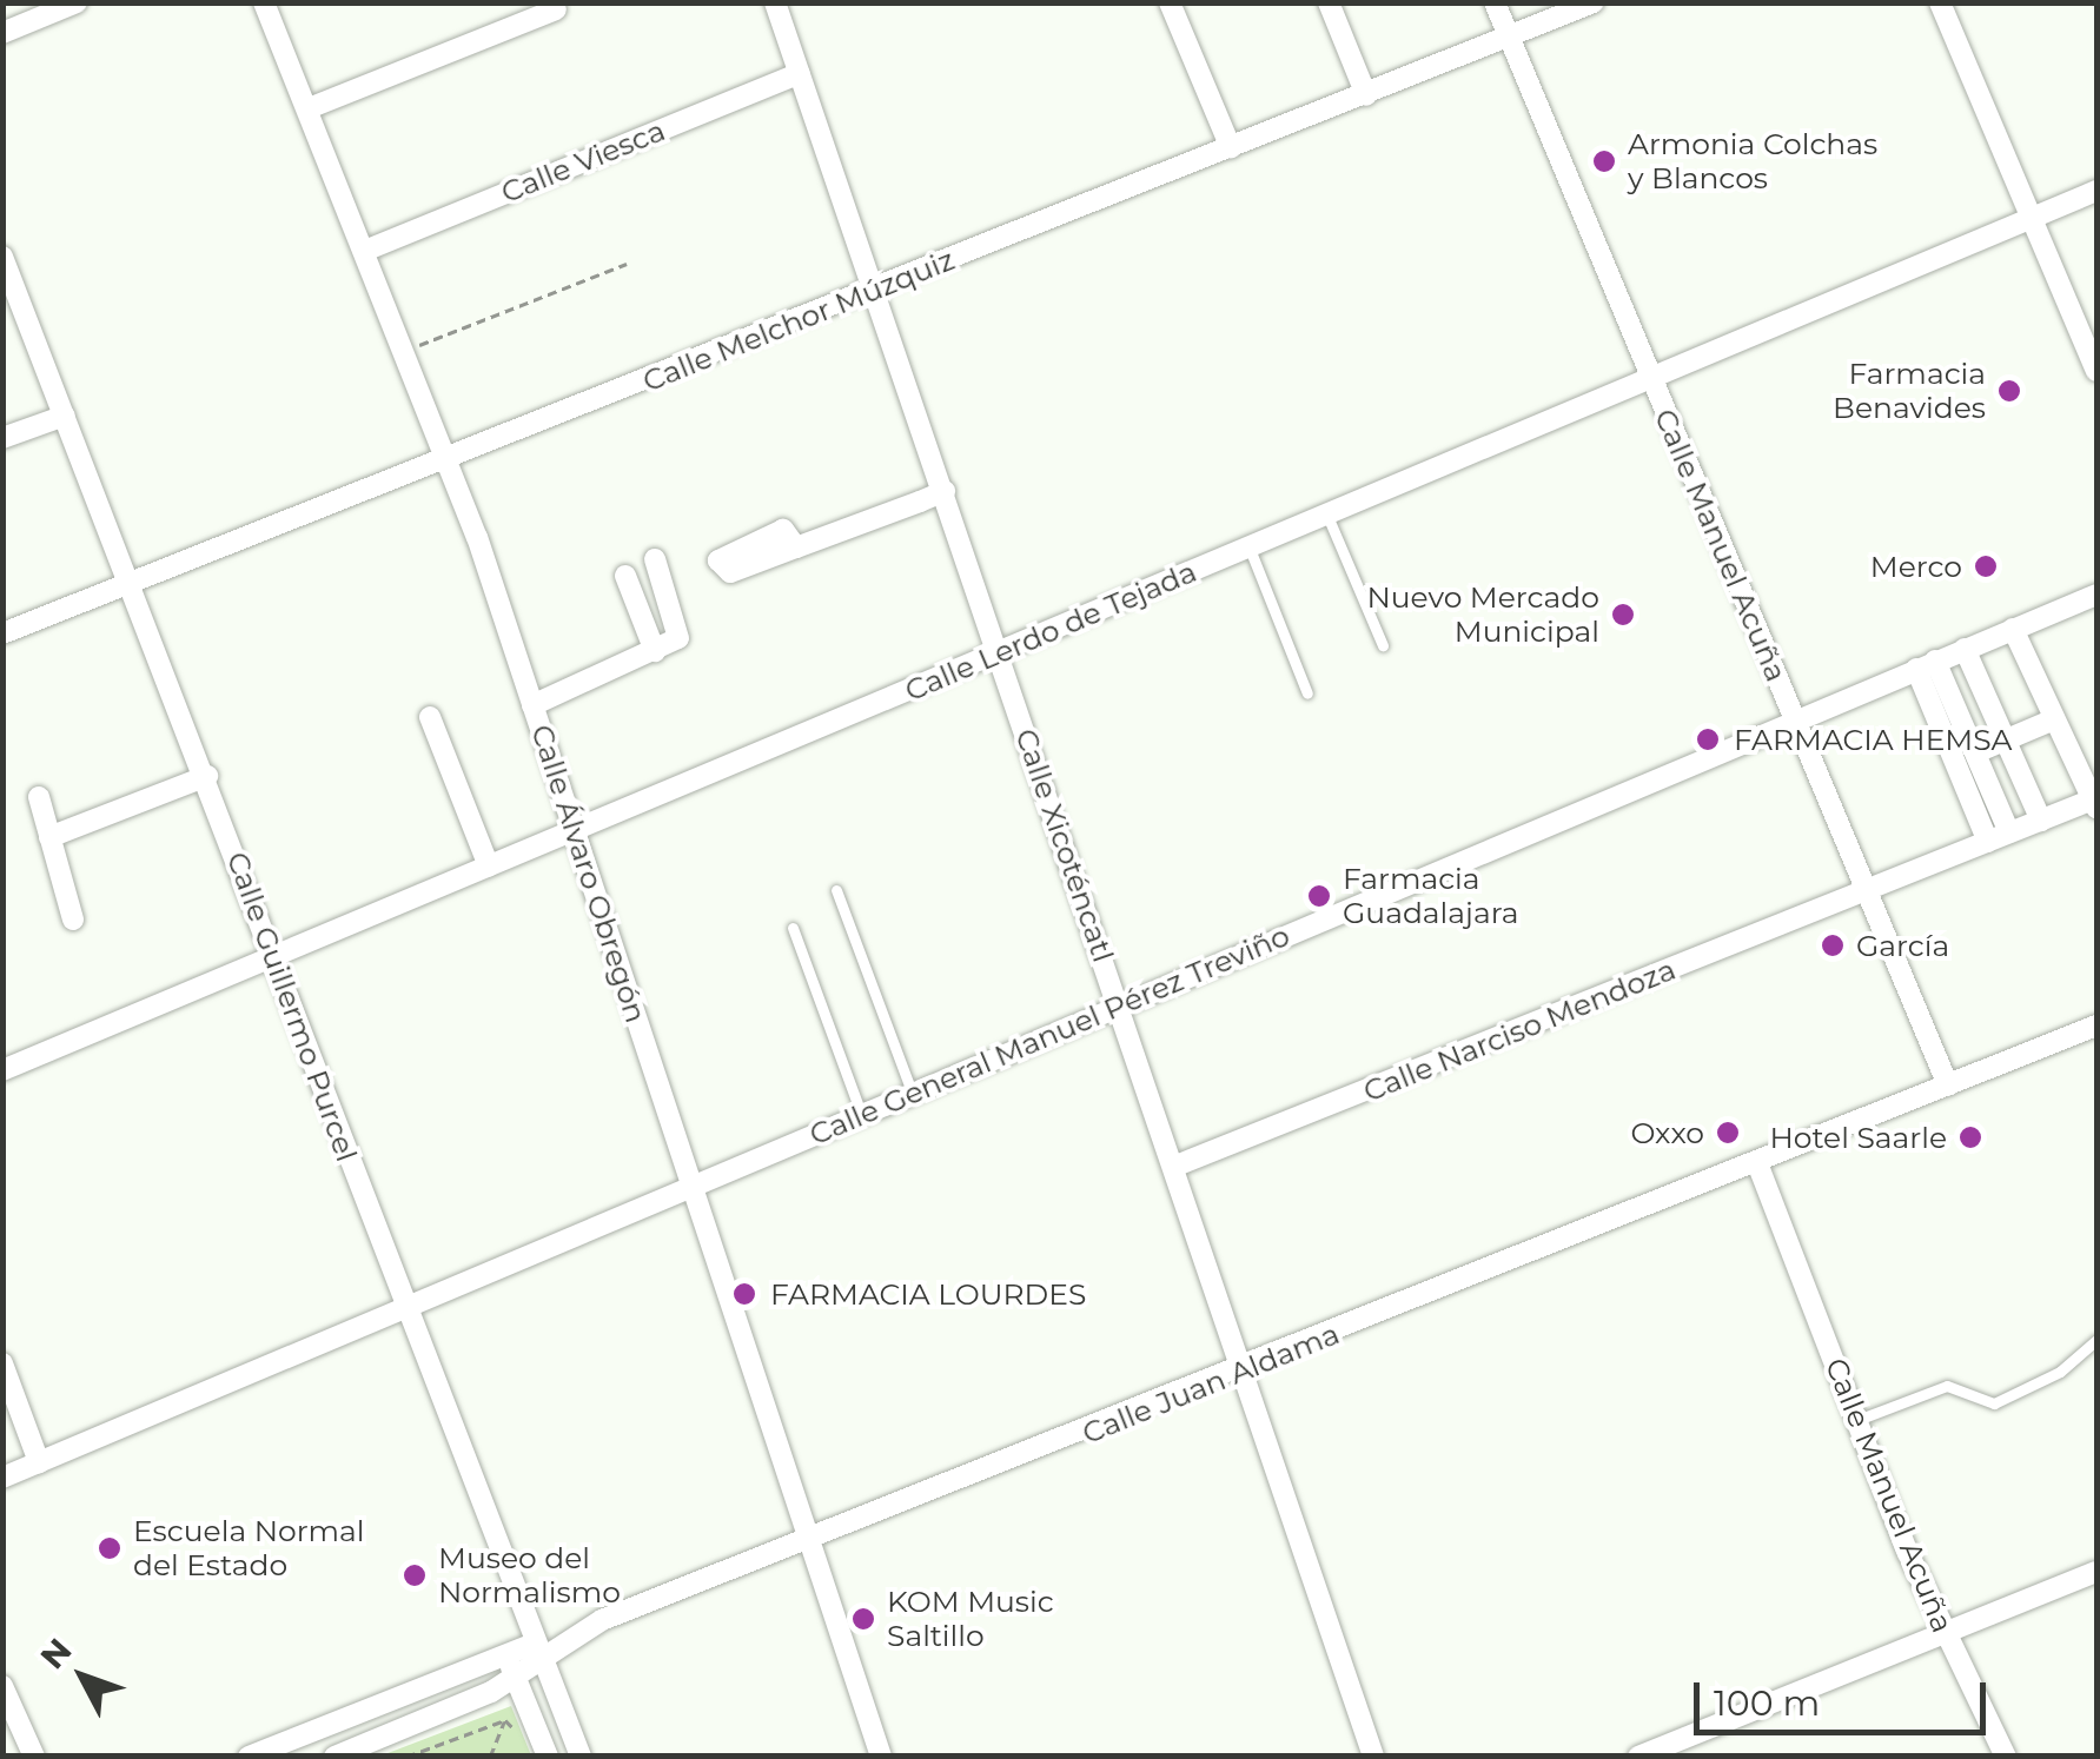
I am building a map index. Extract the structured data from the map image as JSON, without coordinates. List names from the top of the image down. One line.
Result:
{"streets":{"street":["Calle Viesca","Calle Melchor Múzquiz","Calle Manuel Acuña","Calle Lerdo de Tejada","Calle Xicoténcatl","Calle Álvaro Obregón","Calle Guillermo Purcel","Calle Narciso Mendoza","Calle General Manuel Pérez Treviño","Calle Juan Aldama"]},"crossings":[["Calle Viesca","Calle Xicoténcatl"],["Calle Viesca","Calle Álvaro Obregón"],["Calle Melchor Múzquiz","Calle Manuel Acuña"],["Calle Melchor Múzquiz","Calle Xicoténcatl"],["Calle Melchor Múzquiz","Calle Álvaro Obregón"],["Calle Melchor Múzquiz","Calle Guillermo Purcel"],["Calle Manuel Acuña","Calle Lerdo de Tejada"],["Calle Manuel Acuña","Calle Narciso Mendoza"],["Calle Manuel Acuña","Calle General Manuel Pérez Treviño"],["Calle Manuel Acuña","Calle Juan Aldama"],["Calle Lerdo de Tejada","Calle Xicoténcatl"],["Calle Lerdo de Tejada","Calle Álvaro Obregón"],["Calle Lerdo de Tejada","Calle Guillermo Purcel"],["Calle Xicoténcatl","Calle Narciso Mendoza"],["Calle Xicoténcatl","Calle General Manuel Pérez Treviño"],["Calle Xicoténcatl","Calle Juan Aldama"],["Calle Álvaro Obregón","Calle General Manuel Pérez Treviño"],["Calle Álvaro Obregón","Calle Juan Aldama"],["Calle Guillermo Purcel","Calle General Manuel Pérez Treviño"],["Calle Guillermo Purcel","Calle Juan Aldama"]],"places":["Armonia Colchas y Blancos","Farmacia Benavides","Merco","Nuevo Mercado Municipal","FARMACIA HEMSA","Farmacia Guadalajara","García","Oxxo","Hotel Saarle","FARMACIA LOURDES","Escuela Normal del Estado","Museo del Normalismo","KOM Music Saltillo"],"scale_bar":"100 m","north":"top left"}
